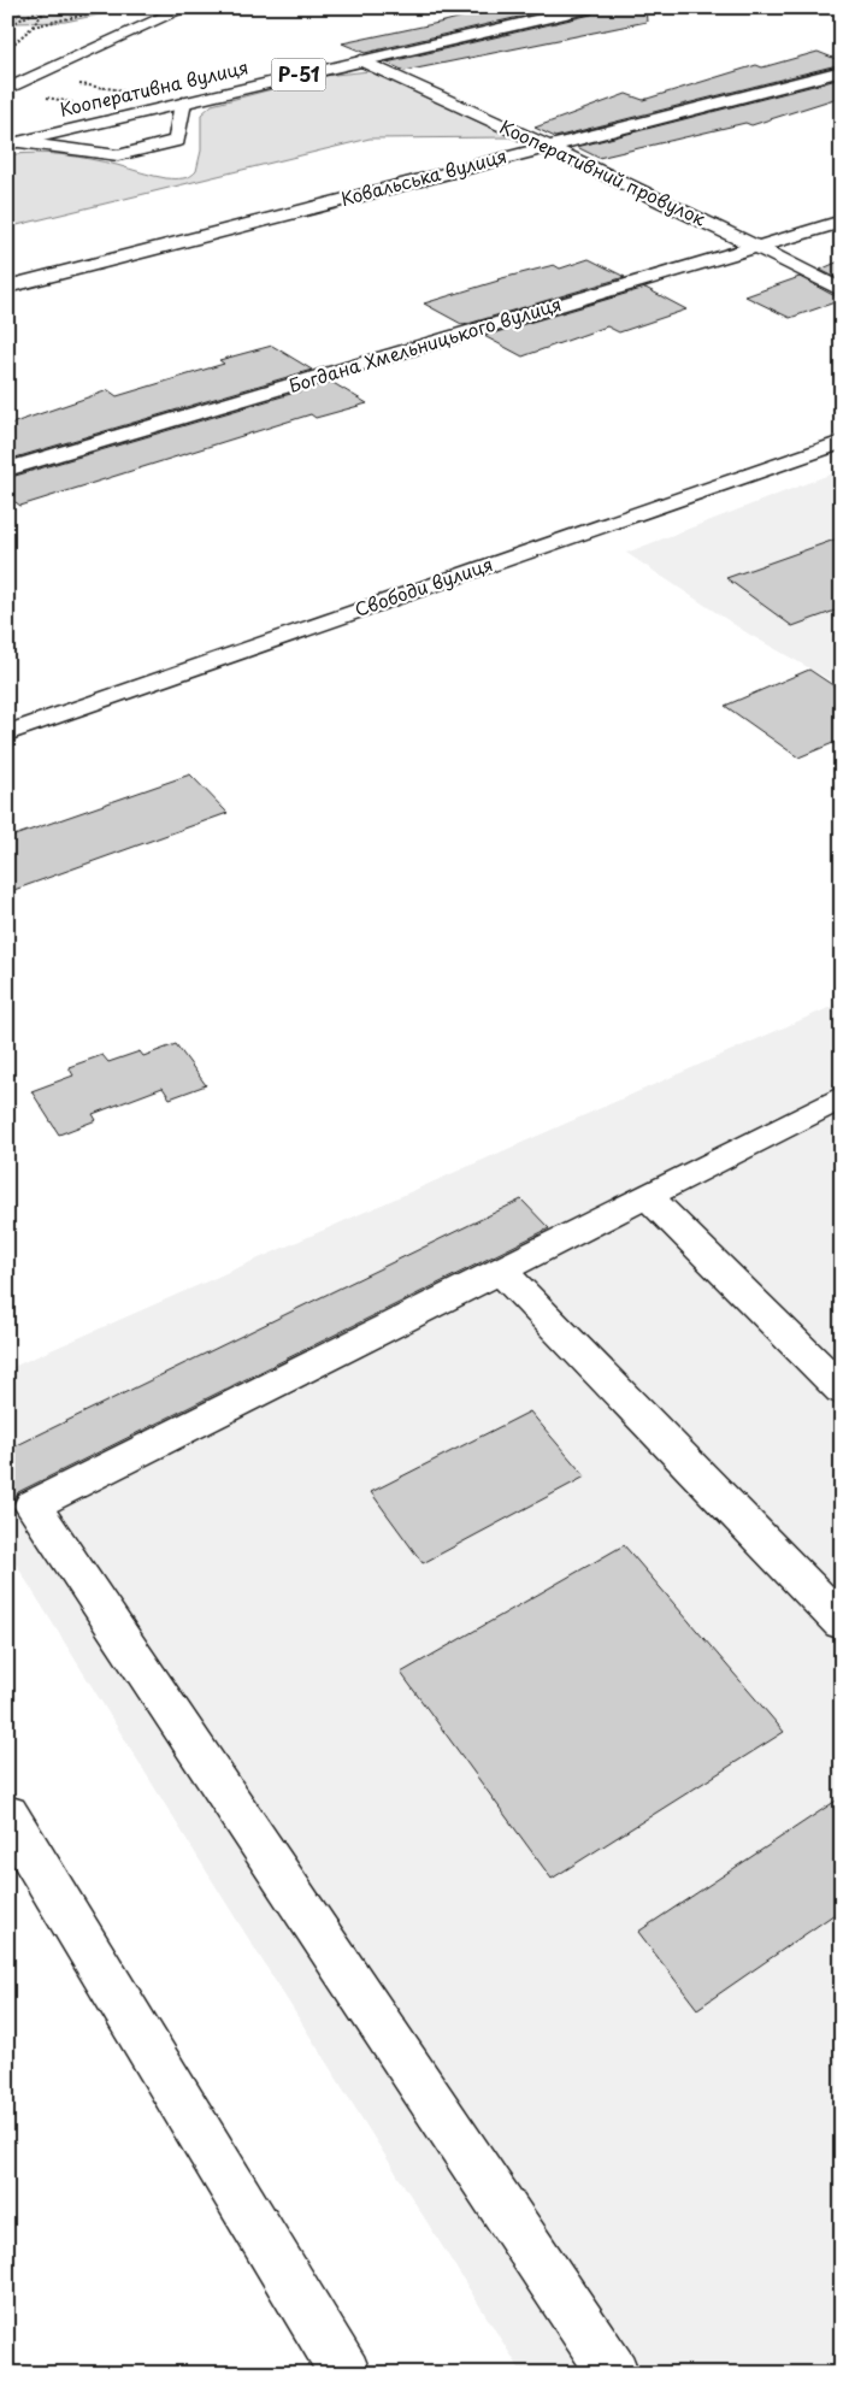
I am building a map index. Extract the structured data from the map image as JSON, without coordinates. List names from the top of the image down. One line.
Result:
{"streets":{"street":["Р-51","Кооперативна вулиця","Кооперативний провулок","Ковальська вулиця","Богдана Хмельницького вулиця","Свободи вулиця"]},"crossings":[["Кооперативна вулиця","Кооперативний провулок"],["Кооперативний провулок","Ковальська вулиця"],["Кооперативний провулок","Богдана Хмельницького вулиця"]]}
